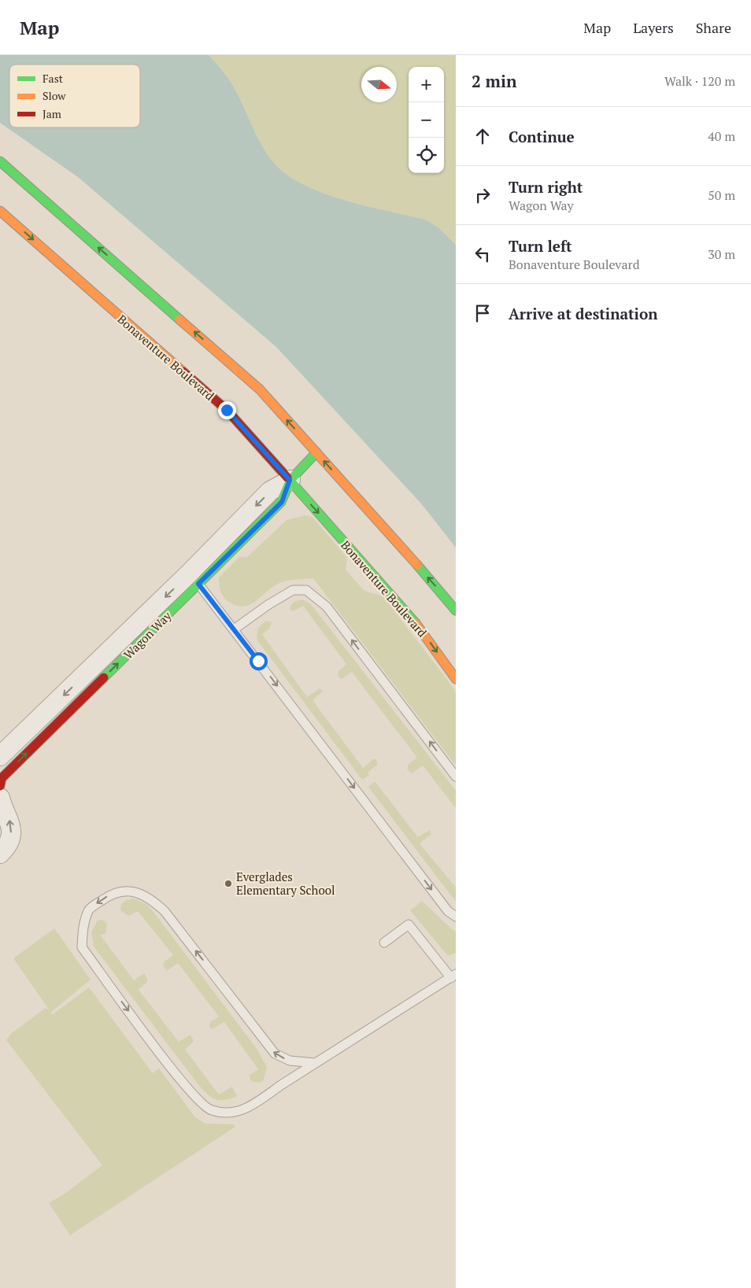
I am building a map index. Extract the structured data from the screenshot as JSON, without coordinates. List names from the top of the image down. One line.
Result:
{"streets":{"main road":["Bonaventure Boulevard","Wagon Way"]},"crossings":[["Bonaventure Boulevard","Wagon Way"]],"places":["Everglades Elementary School"],"legend":["Fast","Slow","Jam"],"north":"right","page":{"header":"Map","nav":["Map","Layers","Share"],"heading":["2 min","Walk · 120 m"],"map_buttons":["+","−"],"list":[["Continue","40 m"],["Turn right","Wagon Way","50 m"],["Turn left","Bonaventure Boulevard","30 m"],"Arrive at destination"]}}
